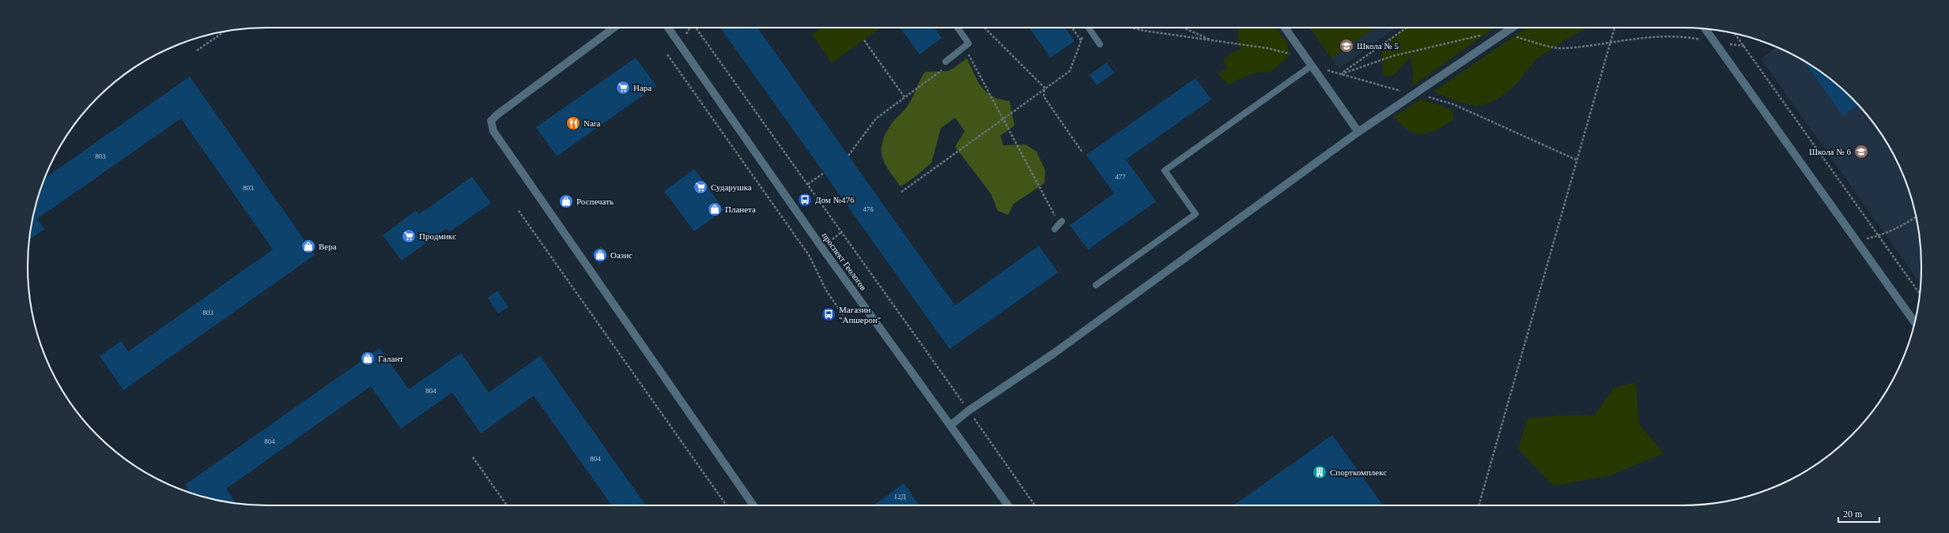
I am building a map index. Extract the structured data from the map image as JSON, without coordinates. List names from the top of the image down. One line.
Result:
{"streets":{"street":["проспект Геологов"]},"places":{"school or university":["Школа № 5","Школа № 6"],"supermarket":["Нара","Сударушка","Продмикс"],"restaurant":["Nara"],"bus stop":["Дом №476","Магазин \"Апшерон\""],"shop":["Роспечать","Планета","Вера","Оазис","Галант"],"building":["Спорткомплекс"]},"house_numbers":["803","477","803","476","803","804","804","804","12Д"],"scale_bar":"20 m"}
